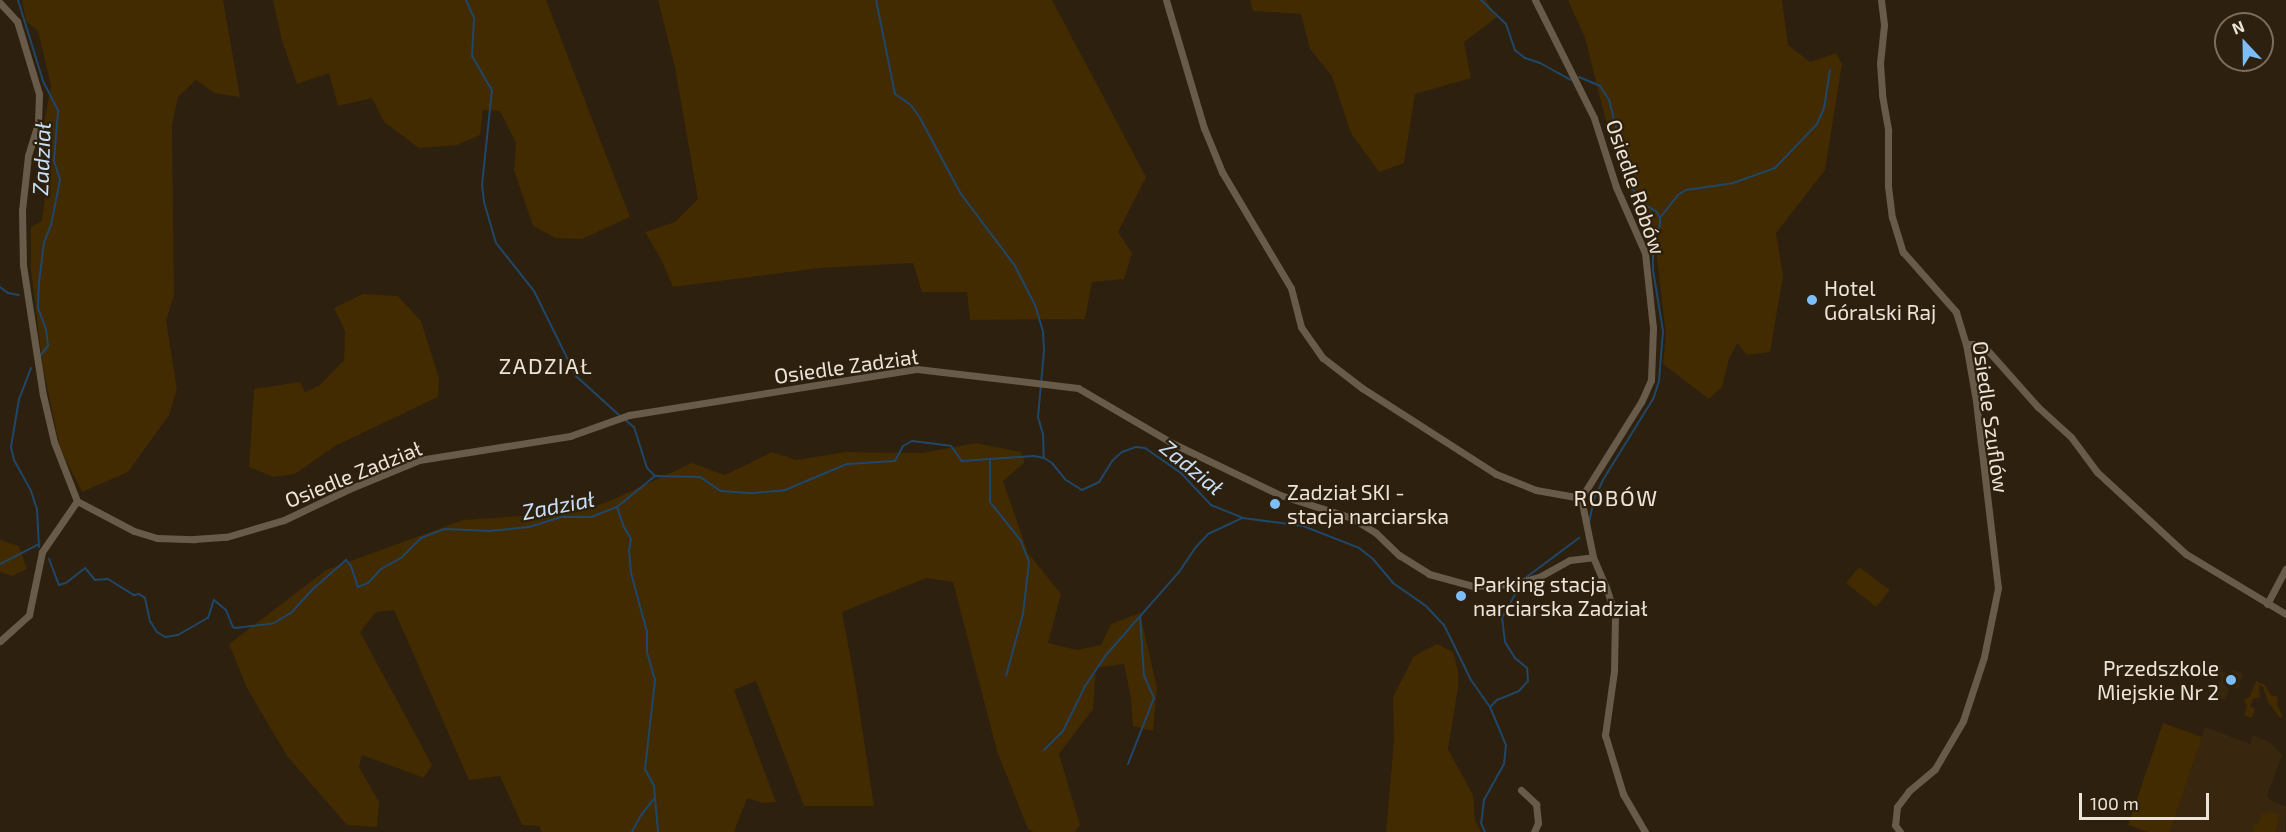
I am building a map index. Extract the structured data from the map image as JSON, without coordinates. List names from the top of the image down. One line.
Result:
{"streets":{"street":["Osiedle Robów","Osiedle Zadział","Osiedle Szuflów"]},"districts":["ZADZIAŁ","ROBÓW"],"water":["Zadział"],"places":["Hotel Góralski Raj","Zadział SKI - stacja narciarska","Parking stacja narciarska Zadział","Przedszkole Miejskie Nr 2"],"scale_bar":"100 m","north":"top"}
